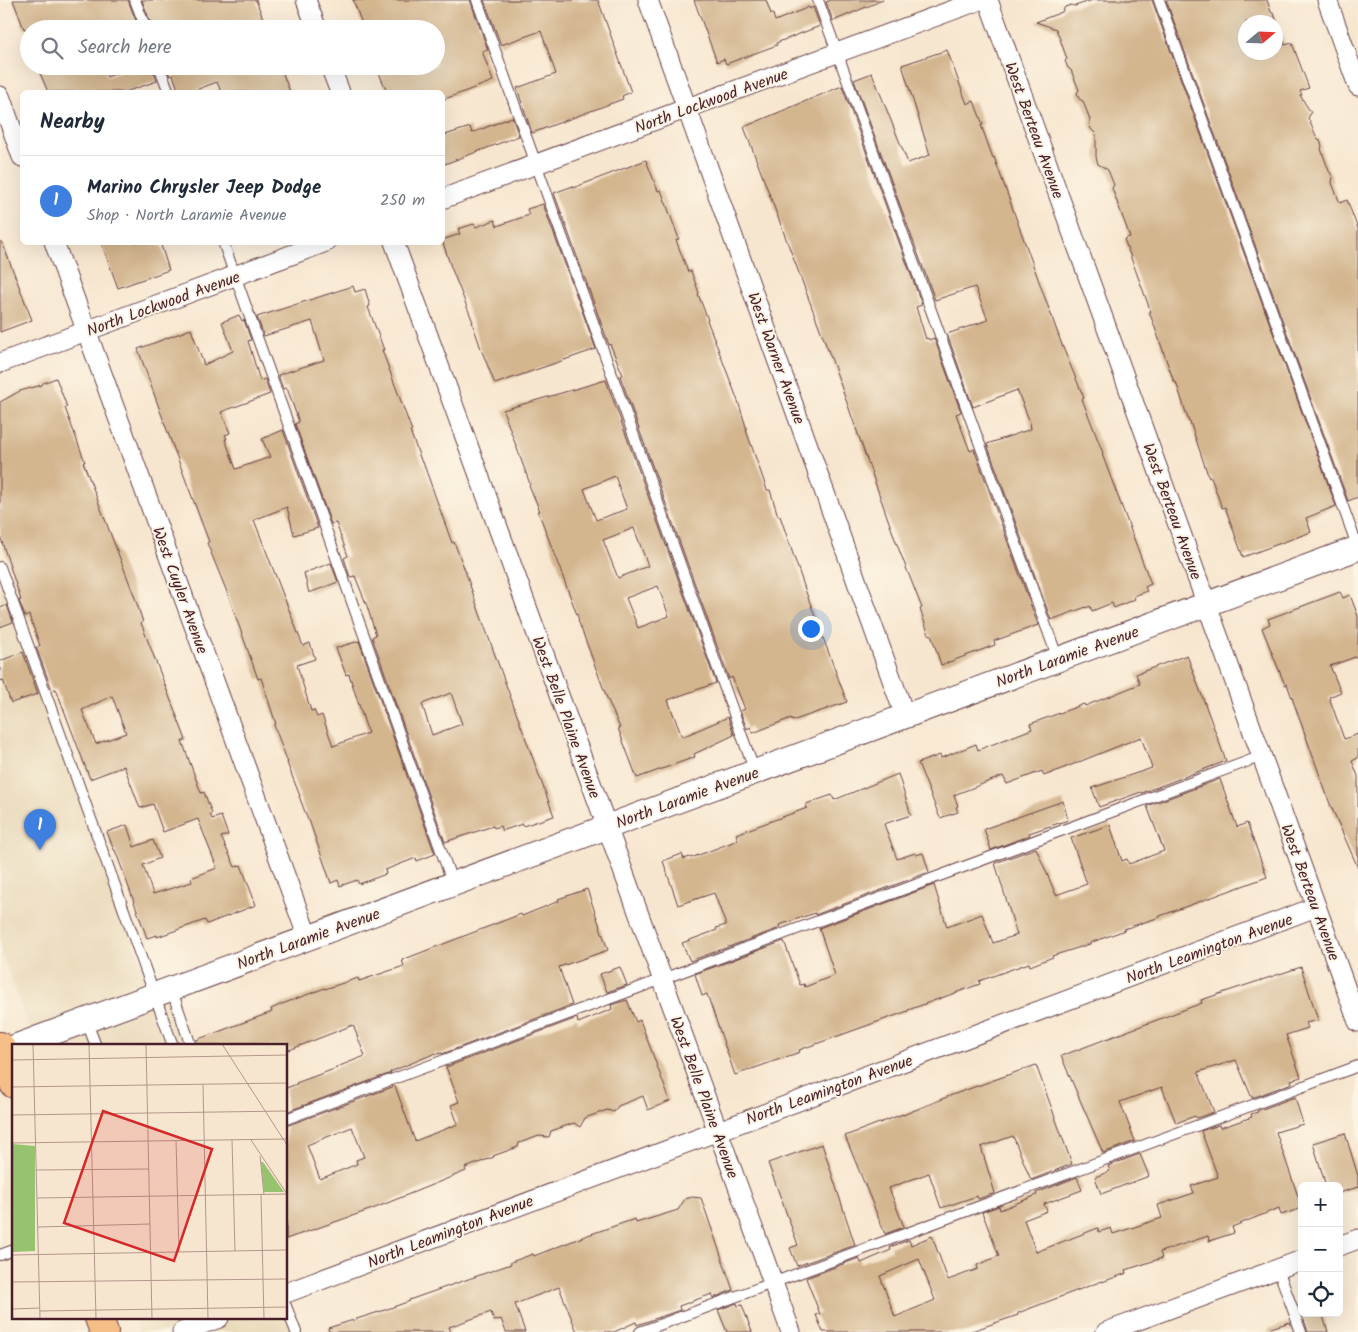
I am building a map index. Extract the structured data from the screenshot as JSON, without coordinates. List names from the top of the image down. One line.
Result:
{"streets":{"street":["North Lockwood Avenue","West Berteau Avenue","West Warner Avenue","West Cuyler Avenue","North Laramie Avenue","West Belle Plaine Avenue","North Leamington Avenue"]},"crossings":[["North Lockwood Avenue","West Warner Avenue"],["North Lockwood Avenue","West Cuyler Avenue"],["West Berteau Avenue","North Laramie Avenue"],["West Berteau Avenue","North Leamington Avenue"],["West Warner Avenue","North Laramie Avenue"],["West Cuyler Avenue","North Laramie Avenue"],["North Laramie Avenue","West Belle Plaine Avenue"],["West Belle Plaine Avenue","North Leamington Avenue"]],"north":"right","page":{"search":"Search here","heading":"Nearby","list":[{"mark":"1","name":"Marino Chrysler Jeep Dodge","note":"Shop · North Laramie Avenue","value":"250 m"}],"pins":"1","map_buttons":["+","−"]}}
